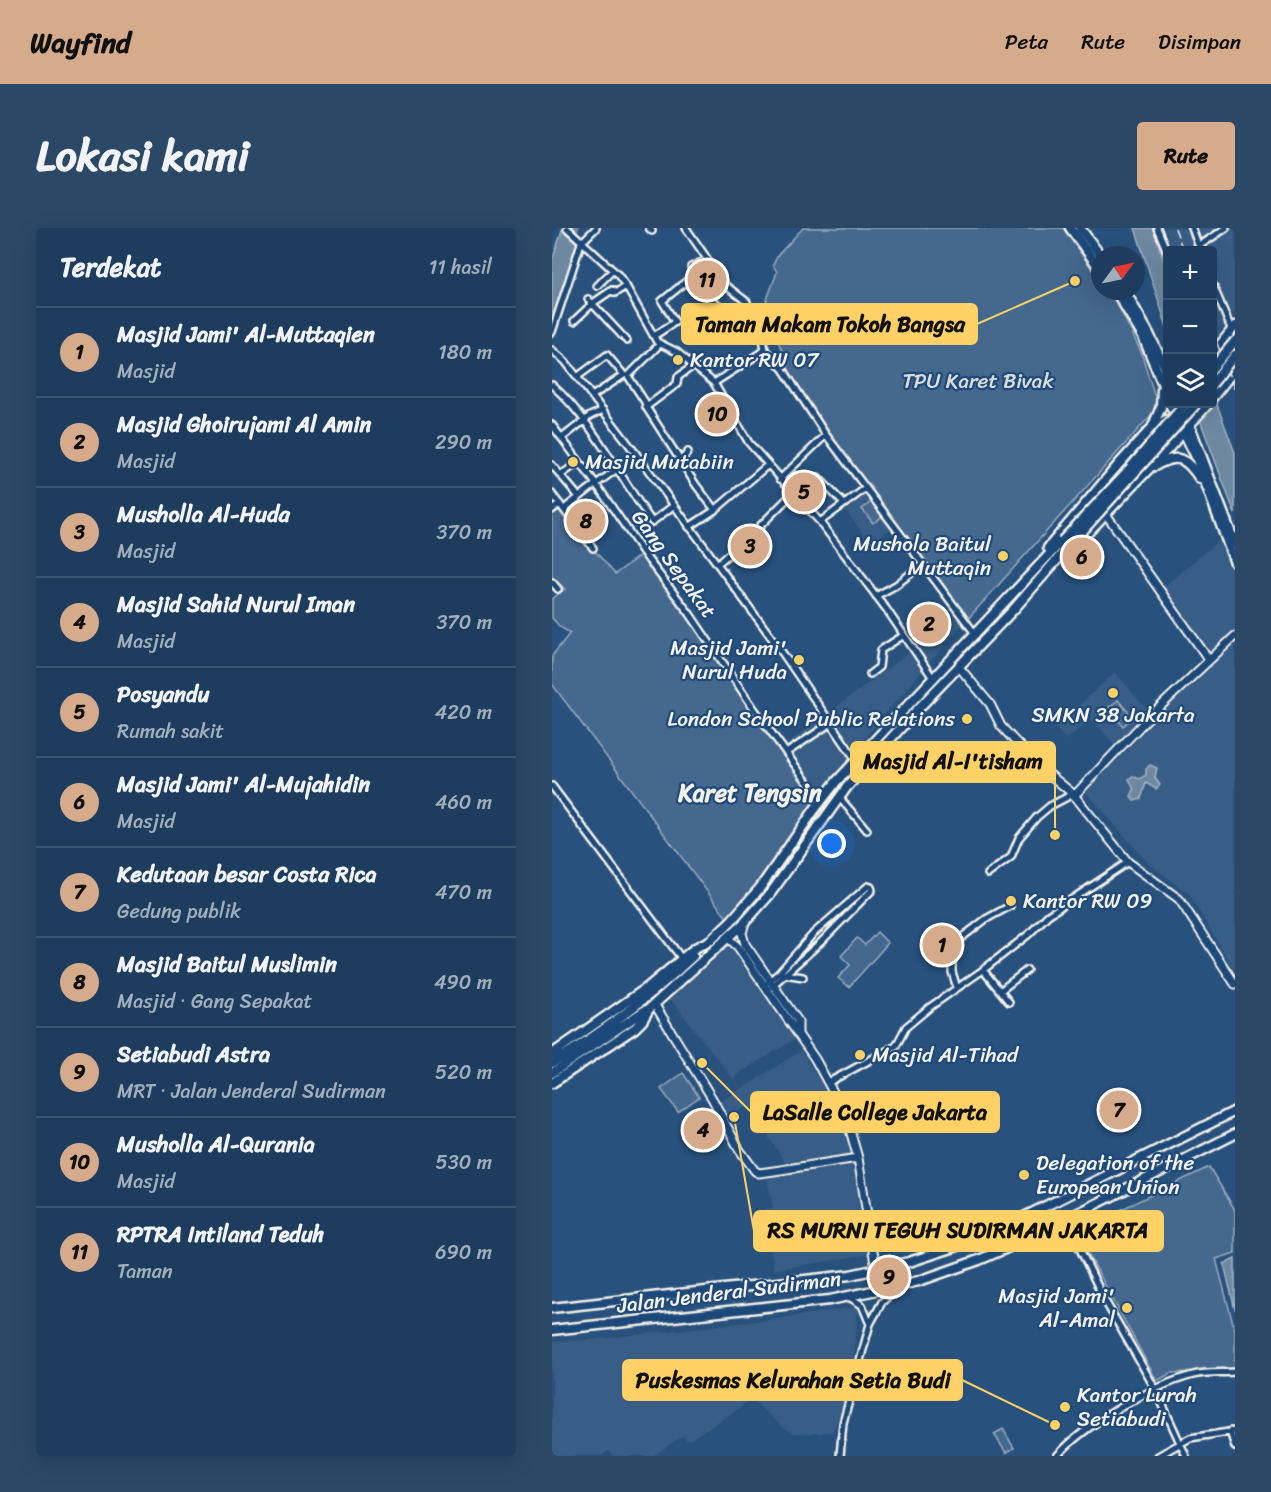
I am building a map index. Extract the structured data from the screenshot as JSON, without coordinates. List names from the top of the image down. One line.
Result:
{"streets":{"main road":["Jalan Jenderal Sudirman"],"street":["Gang Sepakat"]},"districts":["Karet Tengsin"],"parks":["TPU Karet Bivak"],"places":["Taman Makam Tokoh Bangsa","Kantor RW 07","Masjid Mutabiin","Mushola Baitul Muttaqin","Masjid Jami' Nurul Huda","SMKN 38 Jakarta","London School Public Relations","Masjid Al-I'tisham","Kantor RW 09","Masjid Al-Tihad","LaSalle College Jakarta","RS MURNI TEGUH SUDIRMAN JAKARTA","Delegation of the European Union","Masjid Jami' Al-Amal","Kantor Lurah Setiabudi","Puskesmas Kelurahan Setia Budi"],"north":"top right","page":{"header":"Wayfind","nav":["Peta","Rute","Disimpan"],"title":"Lokasi kami","buttons":"Rute","heading":["Terdekat","11 hasil"],"map_buttons":["+","−"],"pins":["11","10","5","8","3","6","2","1","7","4","9"],"list":[{"mark":"1","name":"Masjid Jami' Al-Muttaqien","note":"Masjid","value":"180 m"},{"mark":"2","name":"Masjid Ghoirujami Al Amin","note":"Masjid","value":"290 m"},{"mark":"3","name":"Musholla Al-Huda","note":"Masjid","value":"370 m"},{"mark":"4","name":"Masjid Sahid Nurul Iman","note":"Masjid","value":"370 m"},{"mark":"5","name":"Posyandu","note":"Rumah sakit","value":"420 m"},{"mark":"6","name":"Masjid Jami' Al-Mujahidin","note":"Masjid","value":"460 m"},{"mark":"7","name":"Kedutaan besar Costa Rica","note":"Gedung publik","value":"470 m"},{"mark":"8","name":"Masjid Baitul Muslimin","note":"Masjid · Gang Sepakat","value":"490 m"},{"mark":"9","name":"Setiabudi Astra","note":"MRT · Jalan Jenderal Sudirman","value":"520 m"},{"mark":"10","name":"Musholla Al-Qurania","note":"Masjid","value":"530 m"},{"mark":"11","name":"RPTRA Intiland Teduh","note":"Taman","value":"690 m"}]}}
